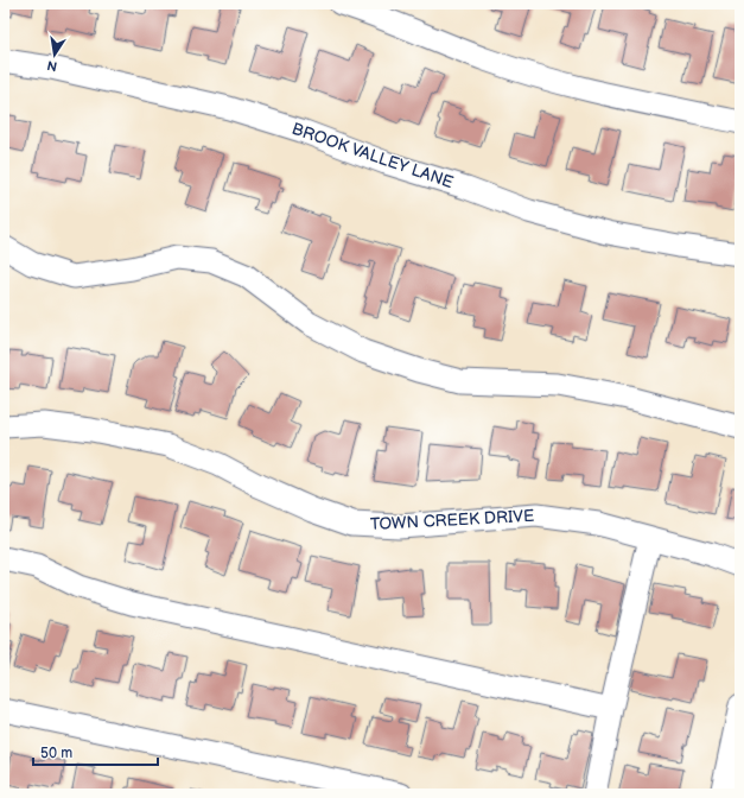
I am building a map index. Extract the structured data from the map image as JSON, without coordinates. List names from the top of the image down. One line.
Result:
{"streets":{"street":["BROOK VALLEY LANE","TOWN CREEK DRIVE"]},"scale_bar":"50 m","north":"bottom"}
